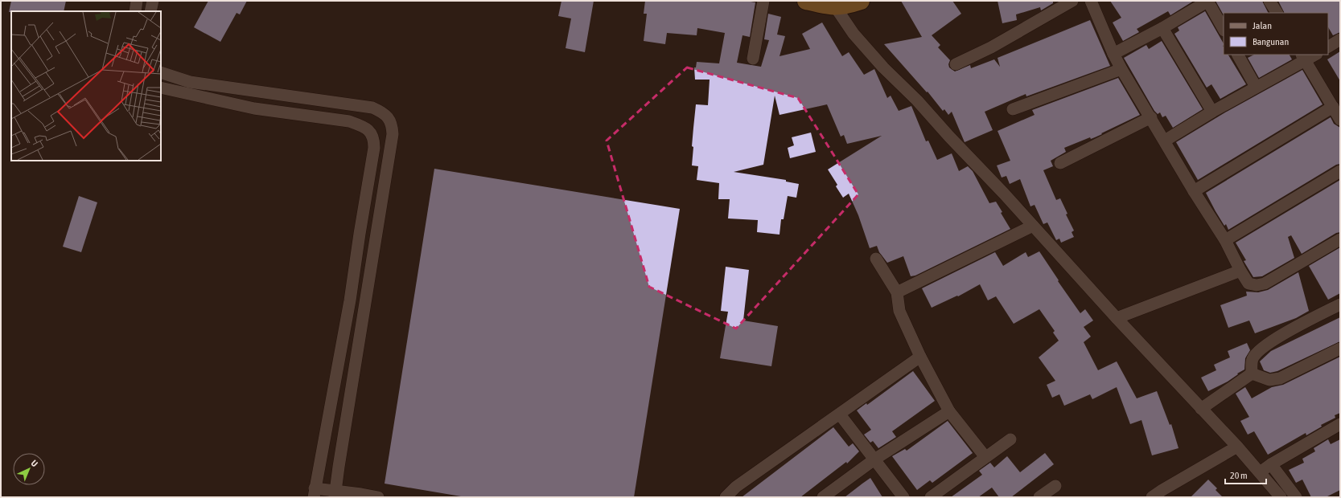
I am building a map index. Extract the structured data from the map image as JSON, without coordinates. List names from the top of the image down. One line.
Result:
{"legend":["Jalan","Bangunan"],"scale_bar":"20 m","north":"top right"}
